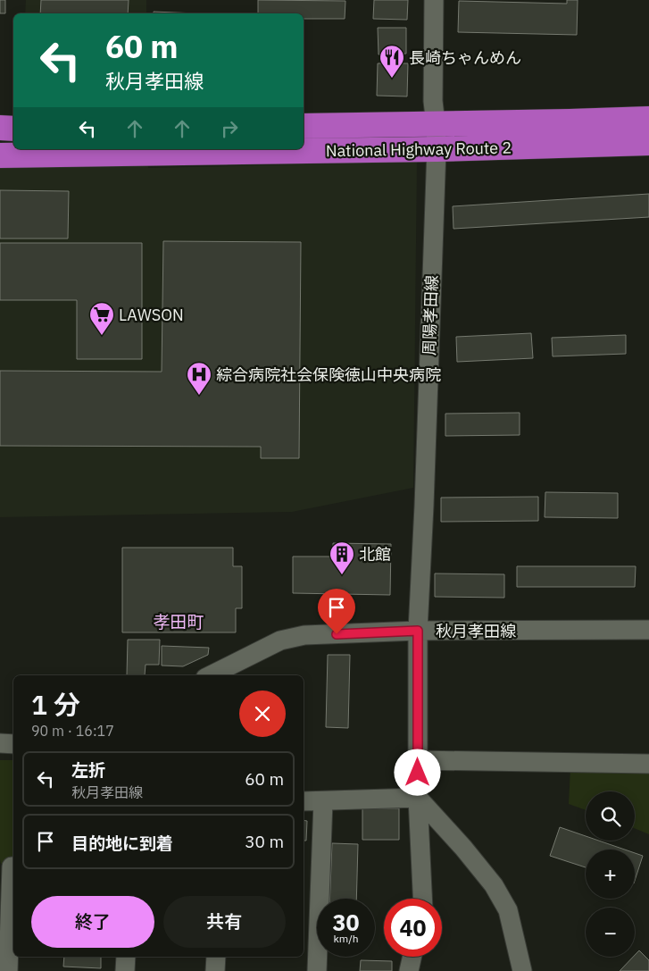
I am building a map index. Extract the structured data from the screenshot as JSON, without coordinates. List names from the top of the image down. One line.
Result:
{"streets":{"highway":["National Highway Route 2"],"street":["周陽孝田線","秋月孝田線"]},"crossings":[["National Highway Route 2","周陽孝田線"],["周陽孝田線","秋月孝田線"]],"districts":["孝田町"],"places":{"restaurant":["長崎ちゃんめん"],"supermarket":["LAWSON"],"hospital":["綜合病院社会保険徳山中央病院"],"building":["北館"]},"page":{"turn":["60 m","秋月孝田線"],"heading":["1 分","90 m · 16:17"],"list":[{"name":"左折","note":"秋月孝田線","value":"60 m"},{"name":"目的地に到着","value":"30 m"}],"map_buttons":["+","−"],"buttons":["終了","共有"],"speed":"30 km/h","limit":"40"}}
